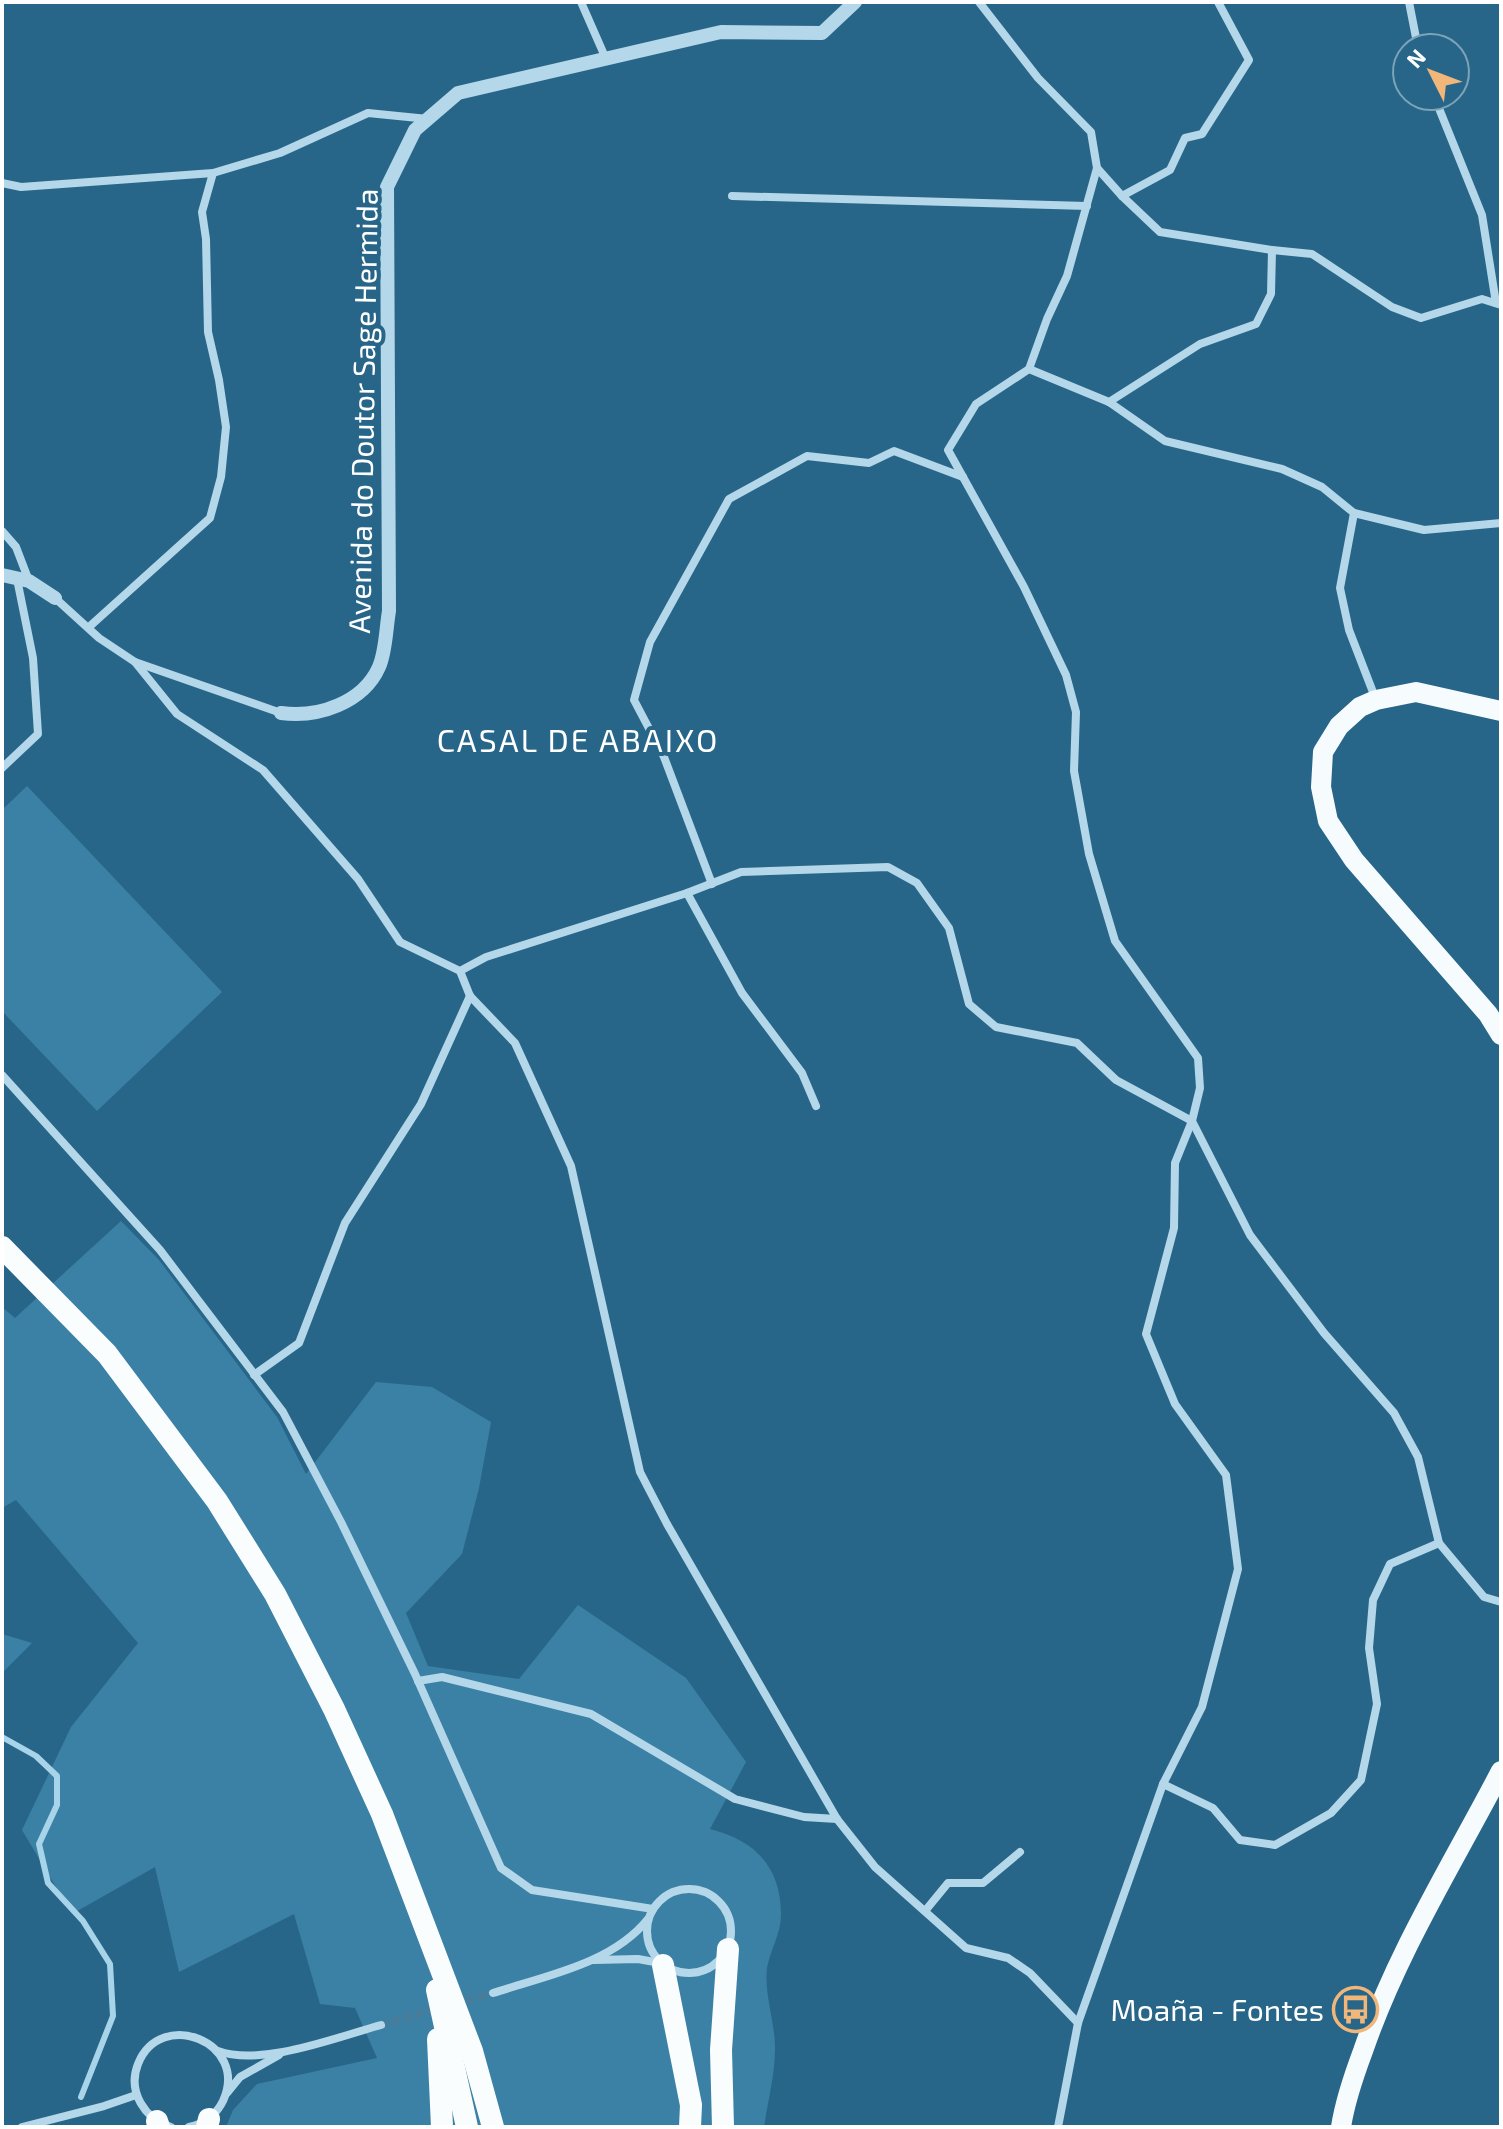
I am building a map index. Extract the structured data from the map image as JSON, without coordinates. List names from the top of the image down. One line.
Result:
{"streets":{"street":["Avenida do Doutor Sage Hermida"]},"districts":["CASAL DE ABAIXO"],"places":{"bus stop":["Moaña - Fontes"]},"north":"top left"}
